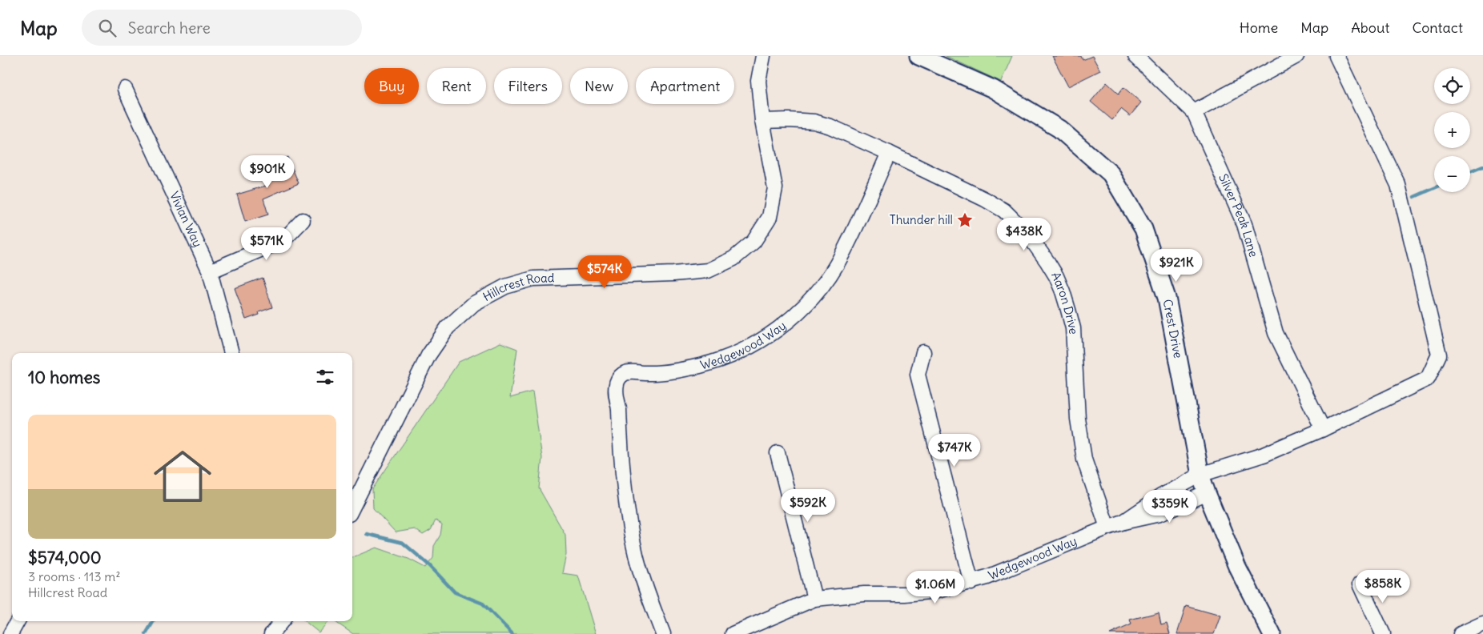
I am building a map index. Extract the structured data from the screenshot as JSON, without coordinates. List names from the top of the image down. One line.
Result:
{"streets":{"street":["Silver Peak Lane","Vivian Way","Hillcrest Road","Aaron Drive","Crest Drive","Wedgewood Way"]},"crossings":[["Hillcrest Road","Aaron Drive"],["Aaron Drive","Wedgewood Way"],["Crest Drive","Wedgewood Way"]],"places":{"place":["Thunder hill"]},"page":{"header":"Map","search":"Search here","nav":["Home","Map","About","Contact"],"map_buttons":["+","−"],"chip":["Buy","Rent","Filters","New","Apartment"],"price":["$901K","$438K","$571K","$921K","$574K","$747K","$592K","$359K","$858K","$1.06M"],"heading":"10 homes","list":[{"name":"$574,000","note":"3 rooms · 113 m² · Hillcrest Road"}]}}
